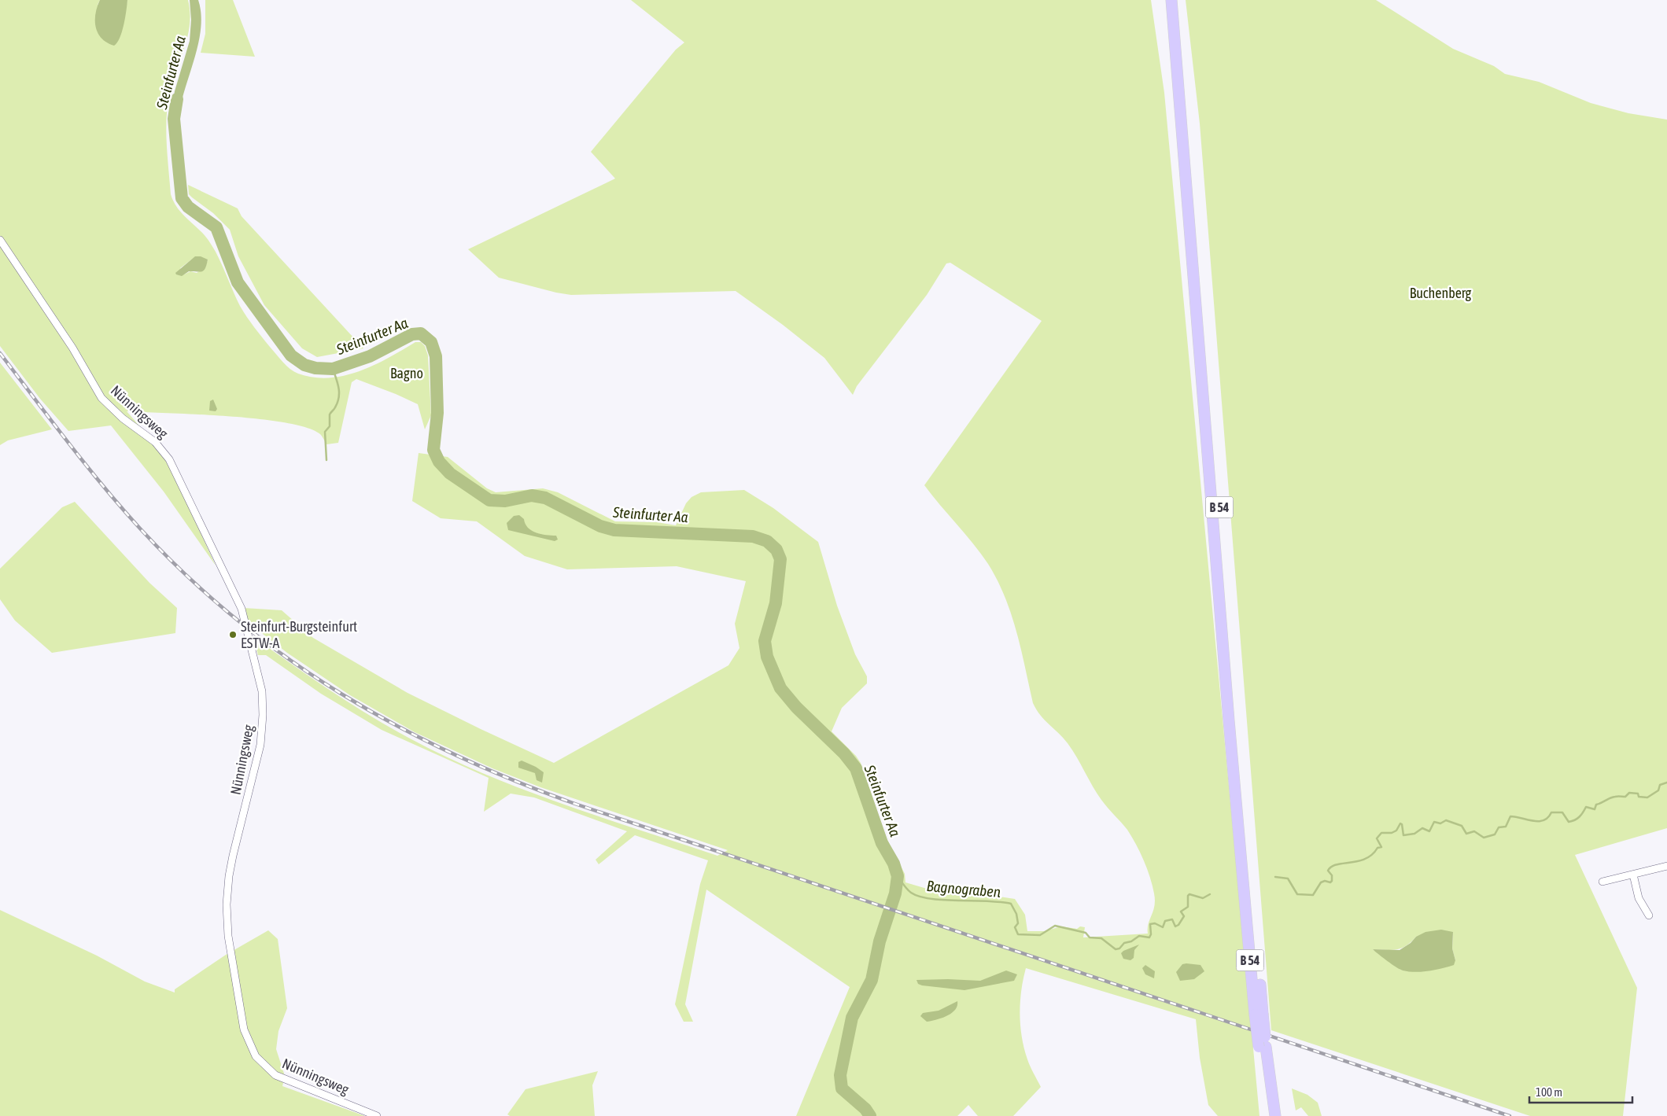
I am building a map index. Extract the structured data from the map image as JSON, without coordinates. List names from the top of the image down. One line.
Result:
{"streets":{"highway":["B 54"],"street":["Nünningsweg"]},"water":["Steinfurter Aa","Bagnograben"],"parks":["Buchenberg","Bagno"],"places":["Steinfurt-Burgsteinfurt ESTW-A"],"scale_bar":"100 m"}
